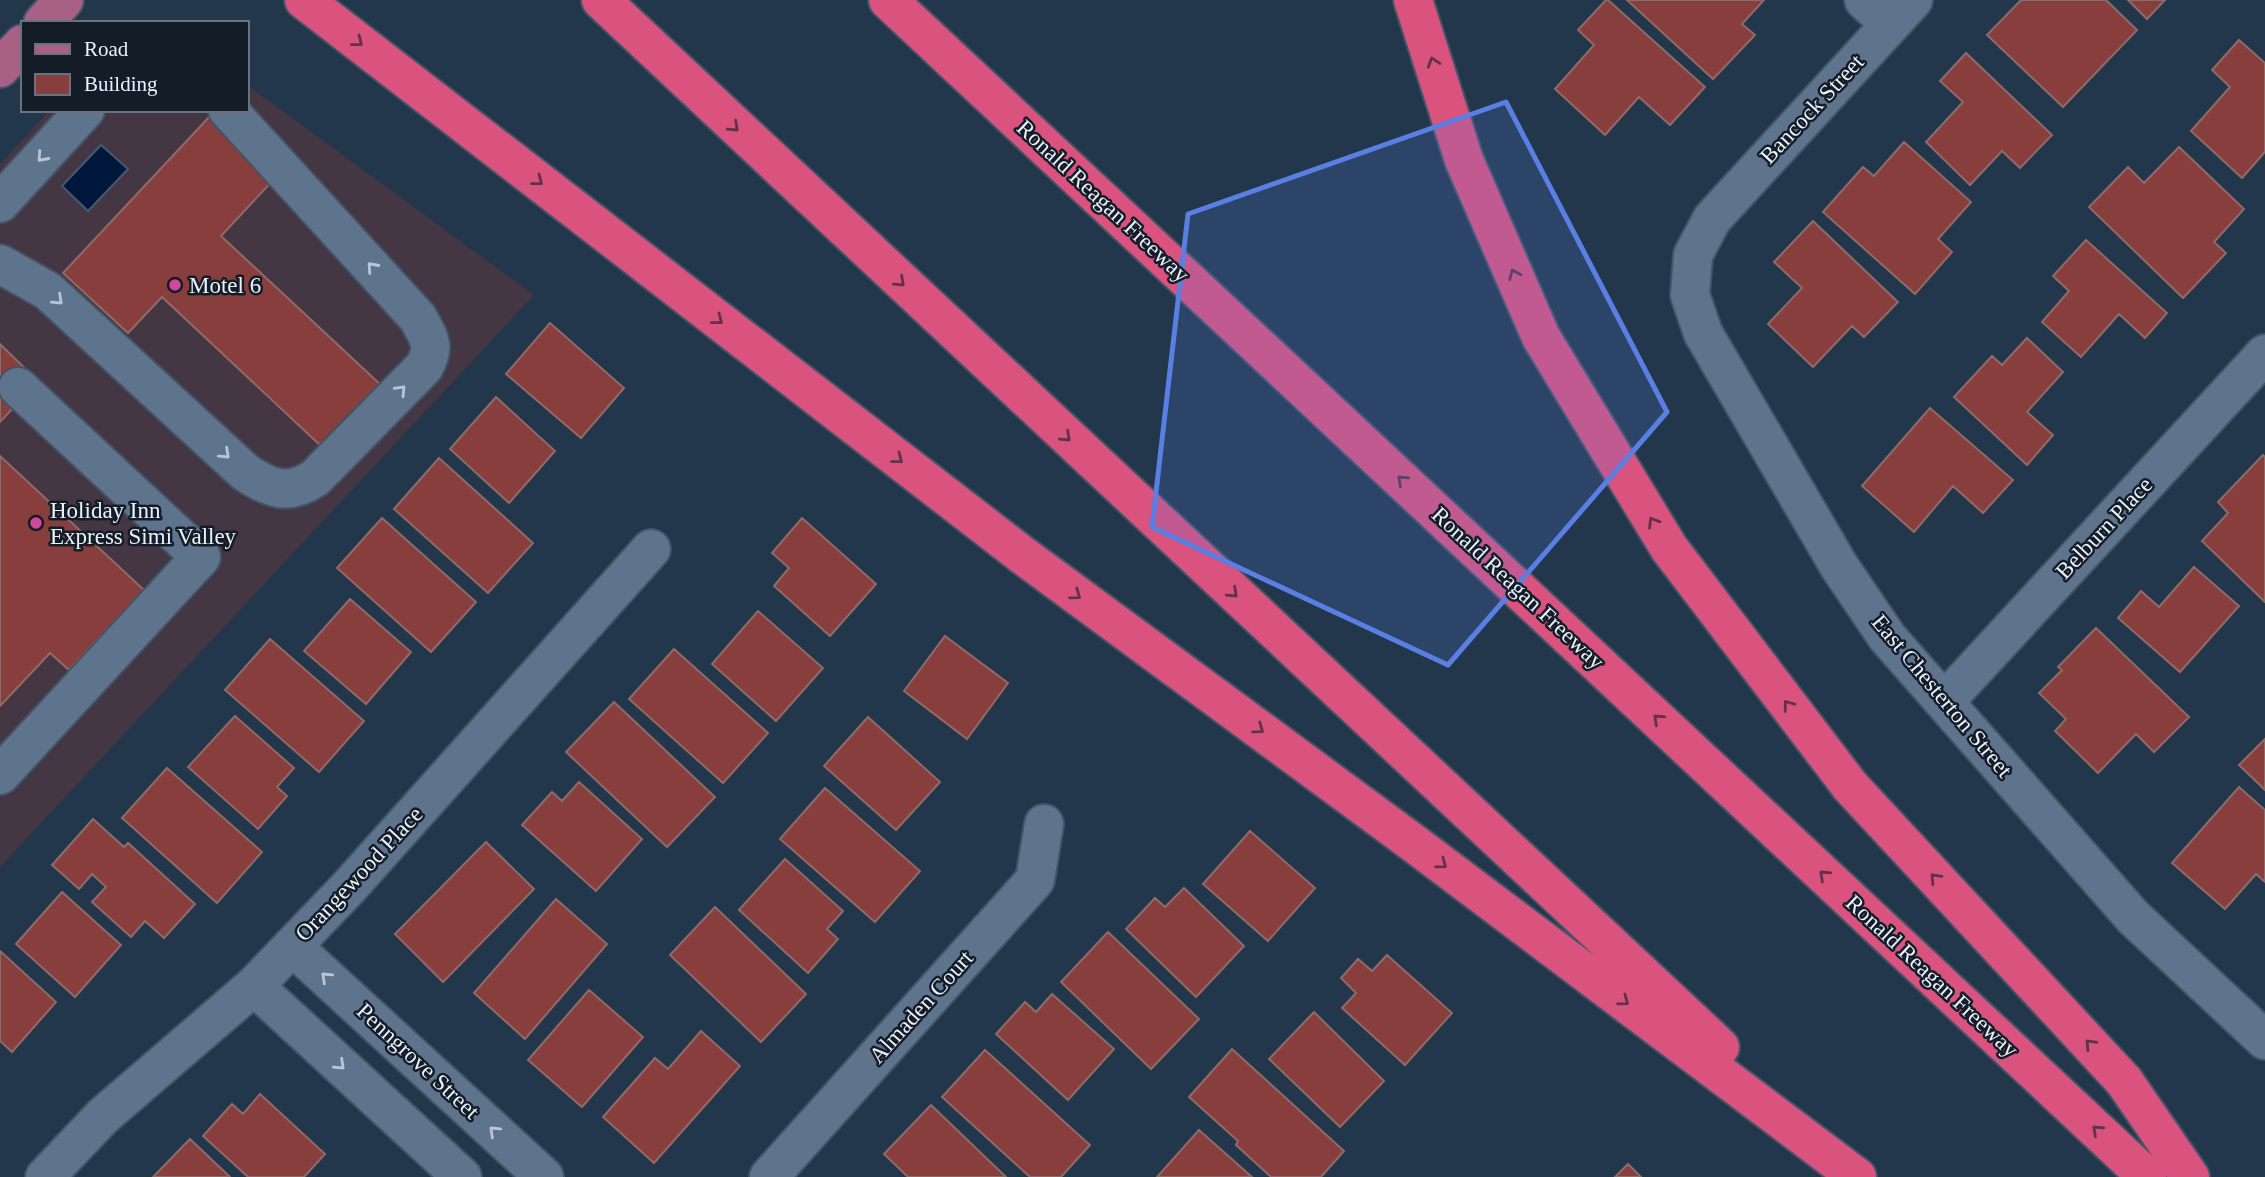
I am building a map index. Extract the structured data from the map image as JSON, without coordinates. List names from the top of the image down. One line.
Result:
{"streets":{"highway":["Ronald Reagan Freeway"],"street":["Bancock Street","Belburn Place","East Chesterton Street","Orangewood Place","Almaden Court","Penngrove Street"]},"crossings":[["Bancock Street","East Chesterton Street"],["Belburn Place","East Chesterton Street"],["Orangewood Place","Penngrove Street"]],"places":["Motel 6","Holiday Inn Express Simi Valley"],"legend":["Road","Building"]}
